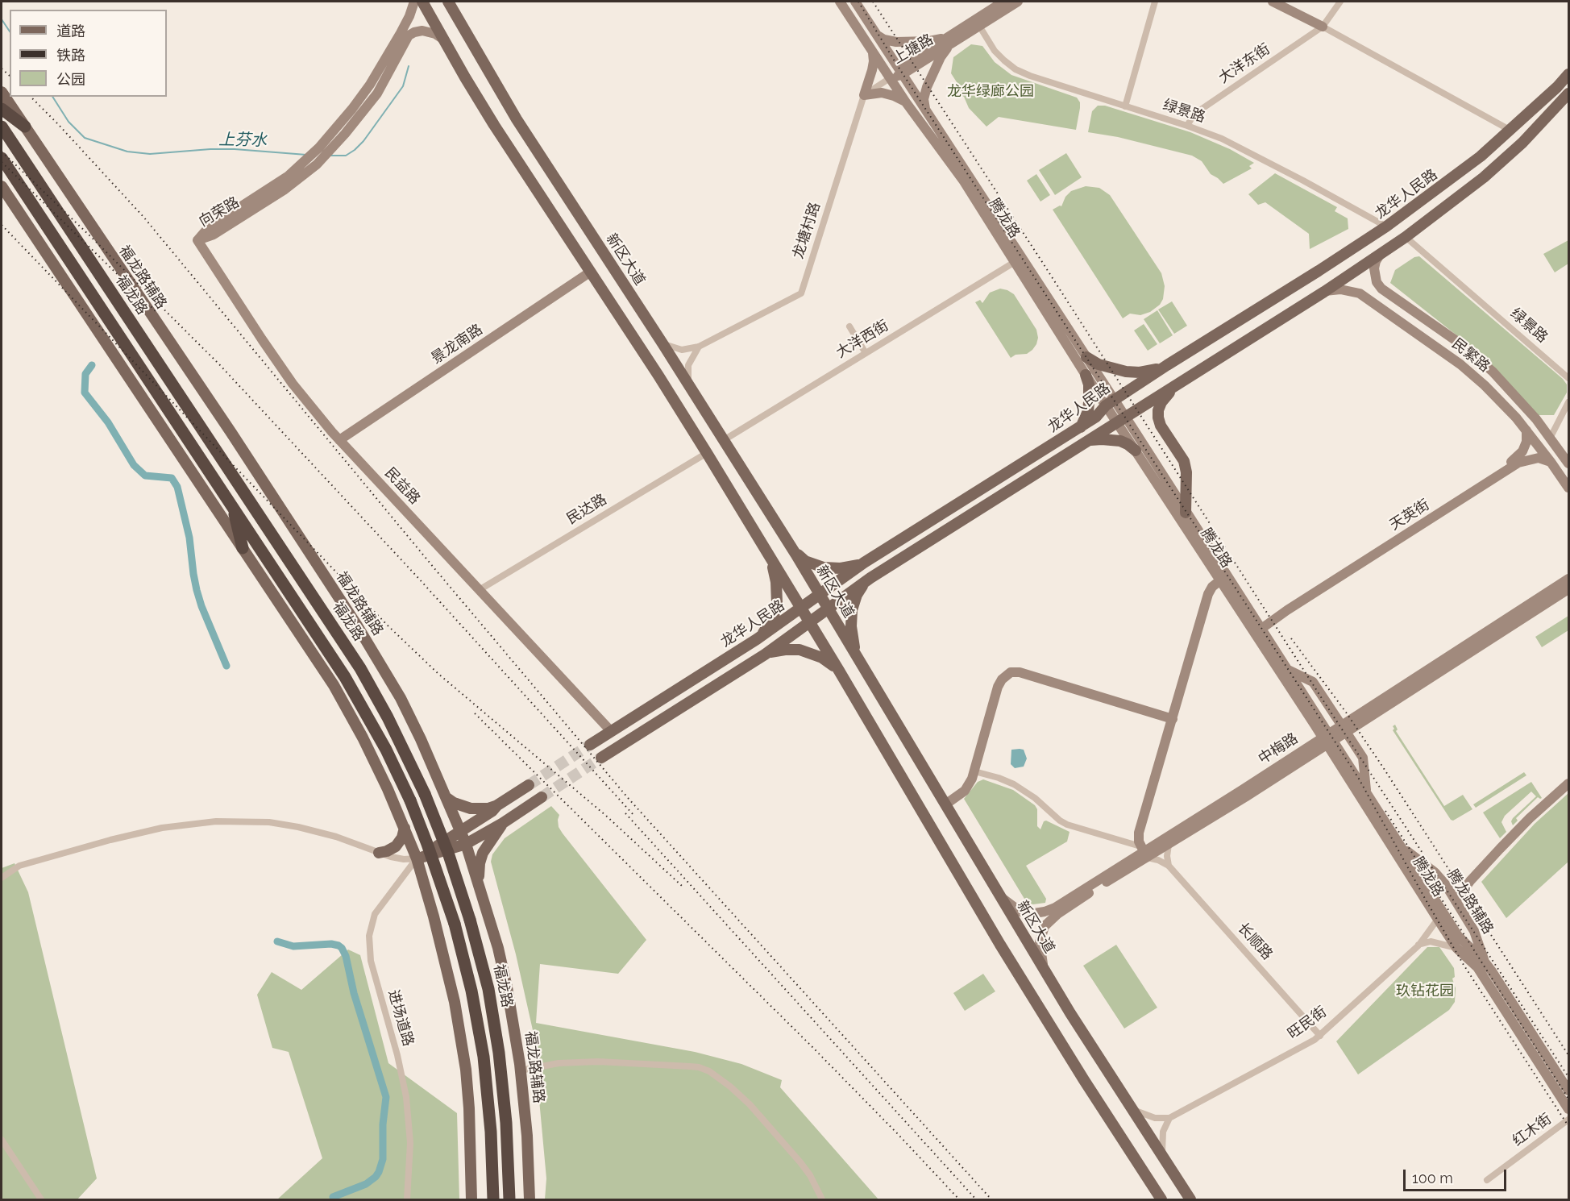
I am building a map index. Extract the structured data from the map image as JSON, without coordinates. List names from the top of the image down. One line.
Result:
{"streets":{"highway":["福龙路"],"main road":["上塘路","龙华人民路","向荣路","腾龙路","新区大道","福龙路辅路","景龙南路","民繁路","民益路","天英街","中梅路","腾龙路辅路"],"street":["大洋东街","绿景路","龙塘村路","大洋西街","民达路","长顺路","进场道路","旺民街","红木街"]},"crossings":[["上塘路","绿景路"],["上塘路","腾龙路"],["大洋东街","绿景路"],["绿景路","龙华人民路"],["龙华人民路","腾龙路"],["龙华人民路","新区大道"],["龙华人民路","民繁路"],["龙华人民路","民益路"],["向荣路","民益路"],["腾龙路","大洋西街"],["腾龙路","天英街"],["腾龙路","中梅路"],["腾龙路","腾龙路辅路"],["腾龙路","旺民街"],["龙塘村路","新区大道"],["新区大道","大洋西街"],["新区大道","中梅路"],["景龙南路","民益路"],["民繁路","天英街"],["民益路","民达路"],["长顺路","旺民街"]],"water":["上芬水"],"parks":["龙华绿廊公园","玖钻花园"],"legend":["道路","铁路","公园"],"scale_bar":"100 m"}
